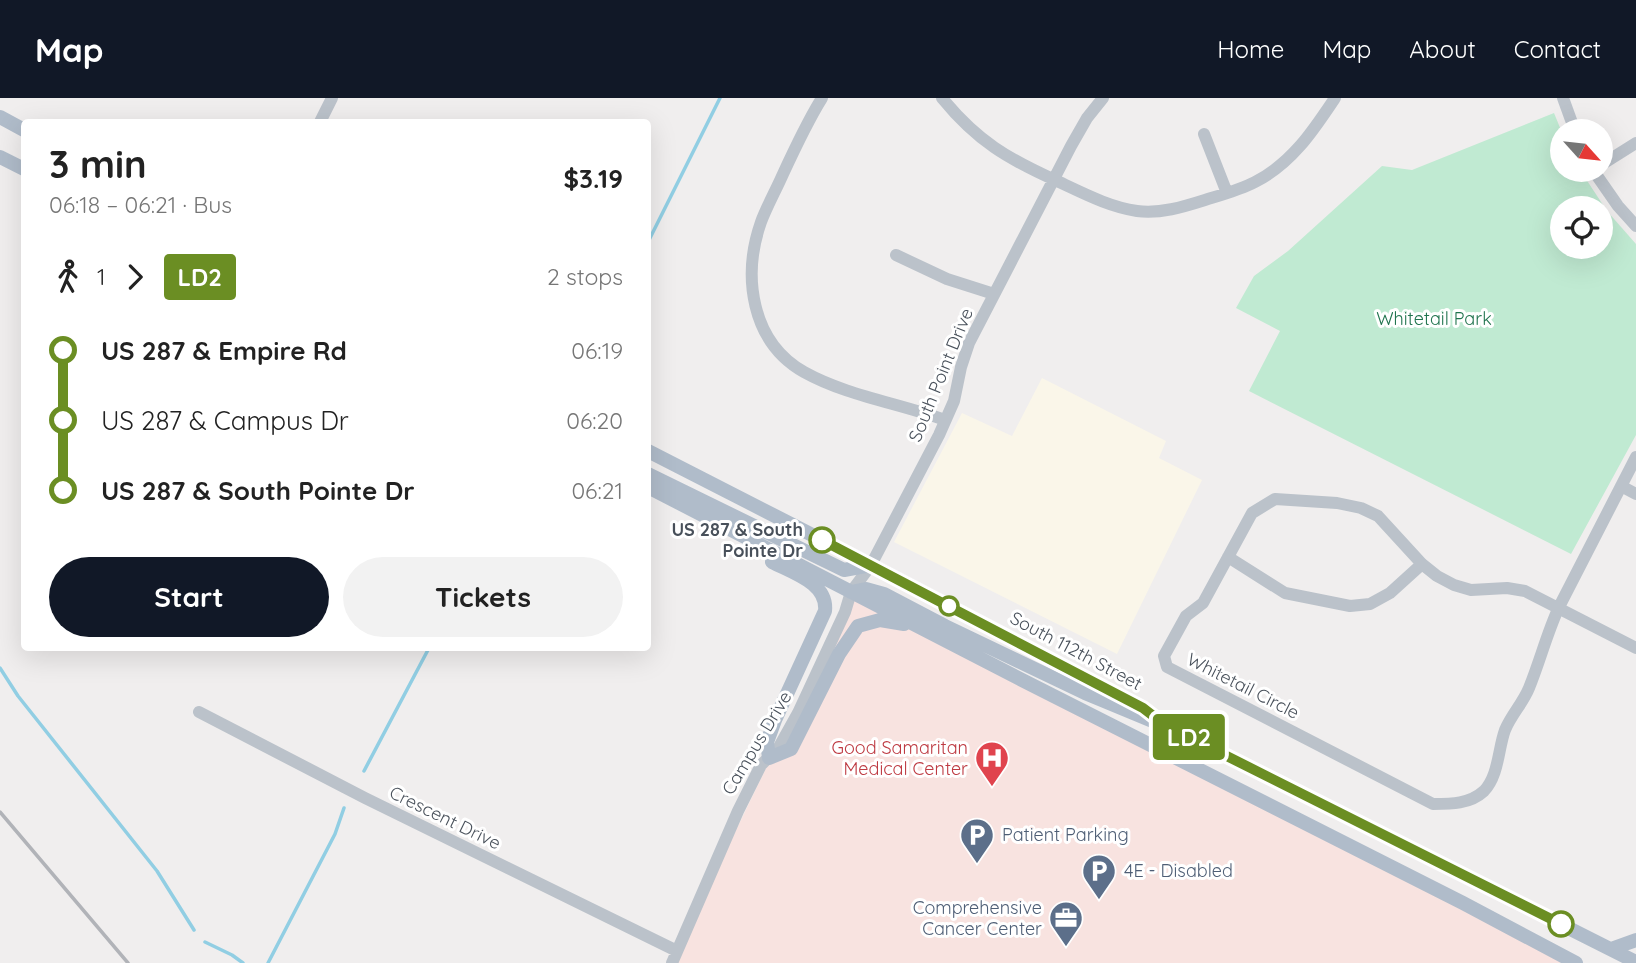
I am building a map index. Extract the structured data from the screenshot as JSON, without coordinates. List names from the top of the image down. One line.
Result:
{"streets":{"main road":["South 112th Street"],"street":["South Point Drive","Whitetail Circle","Campus Drive","Crescent Drive"]},"crossings":[["South Point Drive","South 112th Street"],["South Point Drive","Campus Drive"],["Campus Drive","Crescent Drive"]],"parks":["Whitetail Park"],"places":{"other":["US 287 & South Pointe Dr"],"hospital":["Good Samaritan Medical Center"],"parking":["Patient Parking","4E - Disabled"],"office":["Comprehensive Cancer Center"]},"lines":["bus line LD2"],"north":"bottom right","page":{"header":"Map","nav":["Home","Map","About","Contact"],"on_map":"LD2","heading":["3 min","06:18 – 06:21 · Bus","$3.19"],"legs":["1","LD2","2 stops"],"list":[{"name":"US 287 & Empire Rd","value":"06:19"},{"name":"US 287 & Campus Dr","value":"06:20"},{"name":"US 287 & South Pointe Dr","value":"06:21"}],"buttons":["Start","Tickets"]}}
